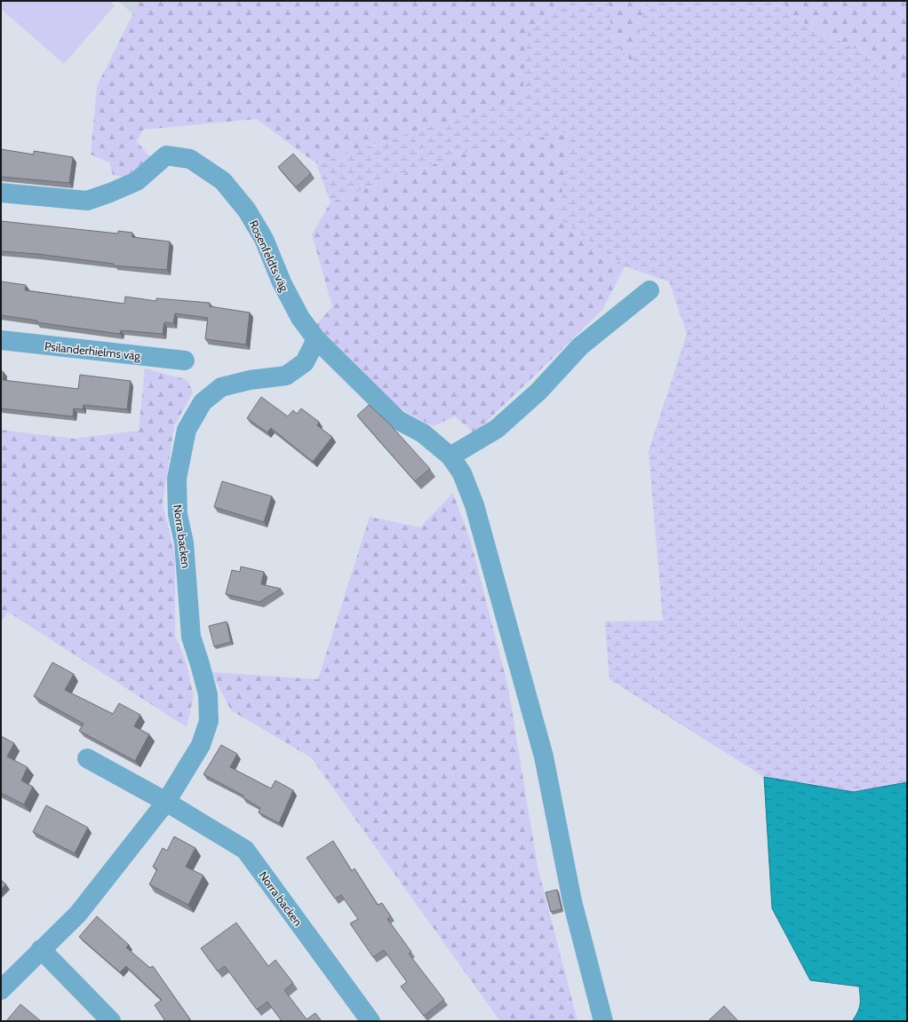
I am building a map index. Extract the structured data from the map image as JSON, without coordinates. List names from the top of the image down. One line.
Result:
{"streets":{"street":["Rosenfeldts väg","Psilanderhielms väg","Norra backen"]},"crossings":[["Rosenfeldts väg","Norra backen"]]}
